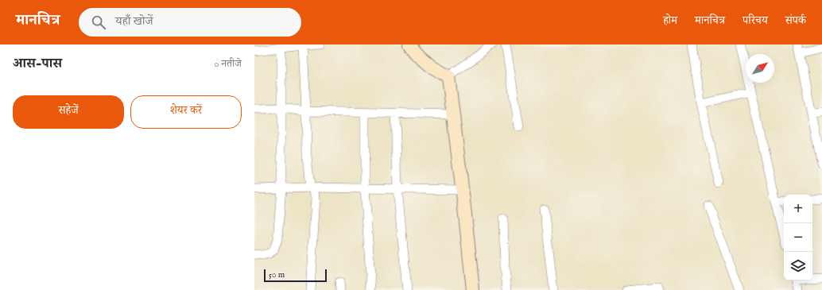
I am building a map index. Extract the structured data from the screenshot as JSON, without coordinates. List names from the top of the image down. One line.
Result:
{"scale_bar":"50 m","north":"top right","page":{"header":"मानचित्र","search":"यहाँ खोजें","nav":["होम","मानचित्र","परिचय","संपर्क"],"heading":["आस-पास","0 नतीजे"],"buttons":["सहेजें","शेयर करें"],"map_buttons":["+","−"],"scale":"50 m"}}
